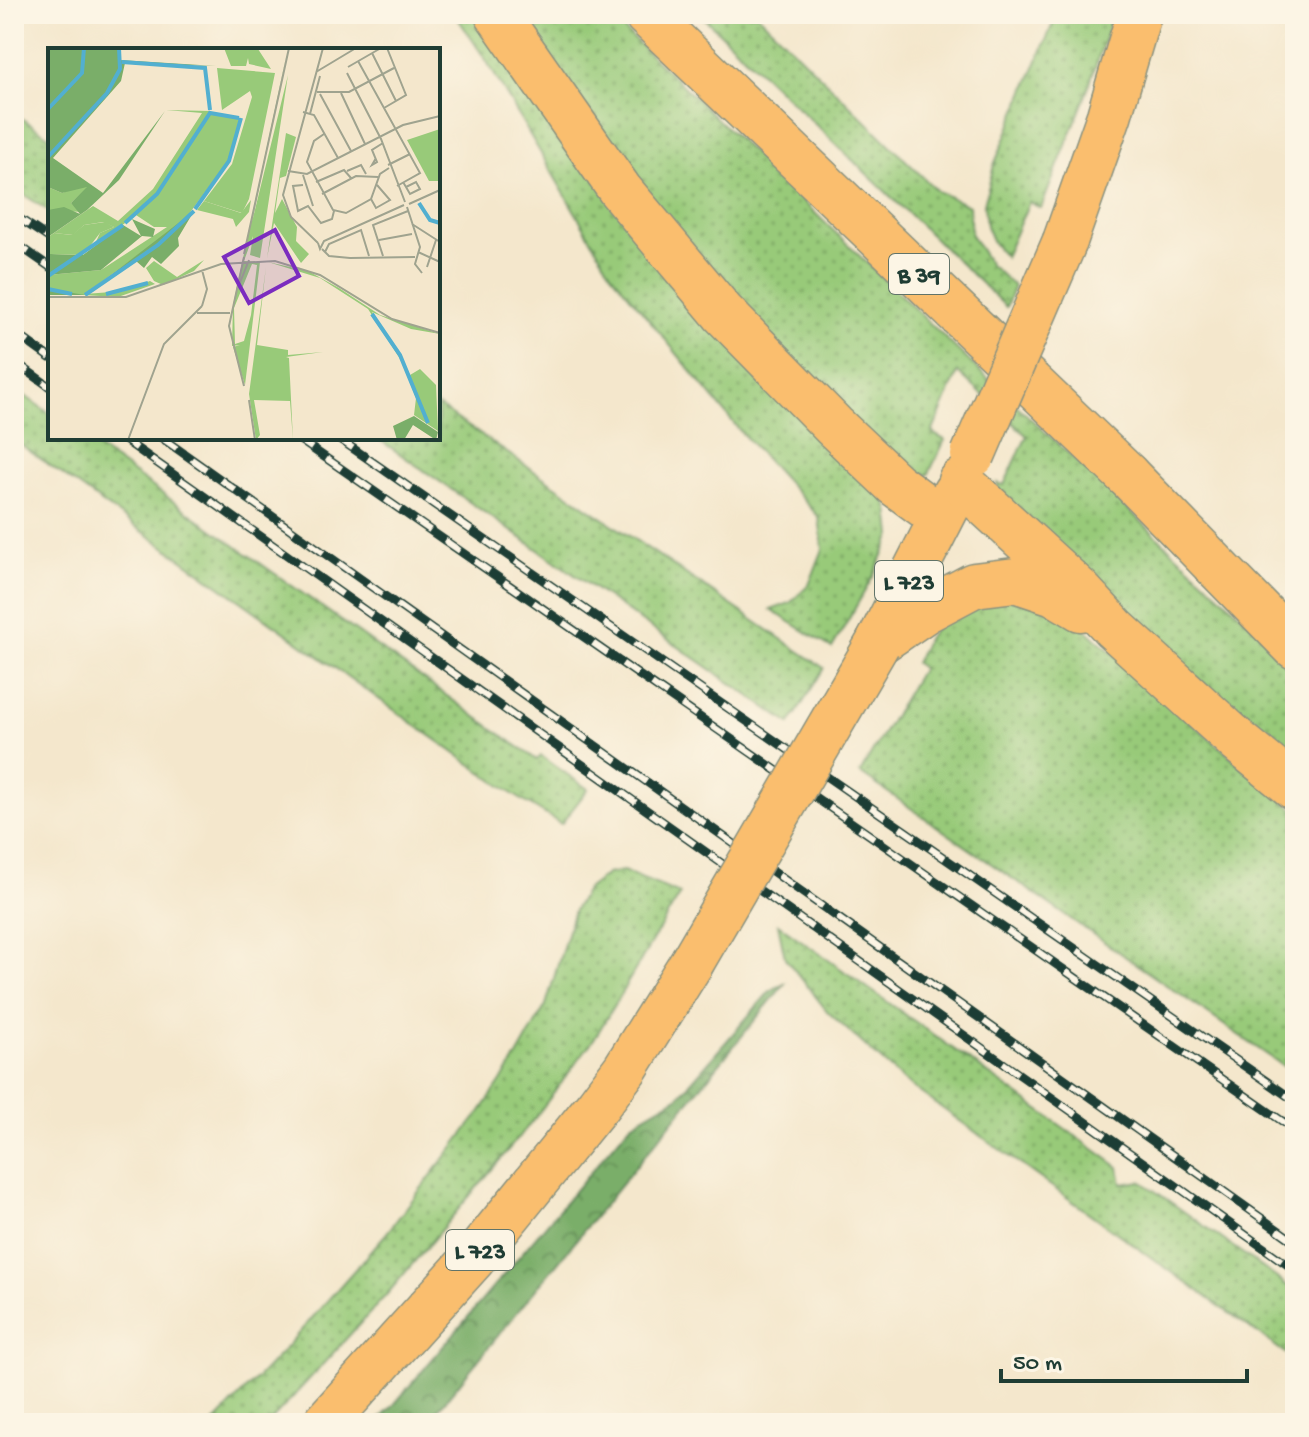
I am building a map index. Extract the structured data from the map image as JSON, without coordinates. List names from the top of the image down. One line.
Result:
{"streets":{"main road":["B 39","L 723"]},"scale_bar":"50 m"}
